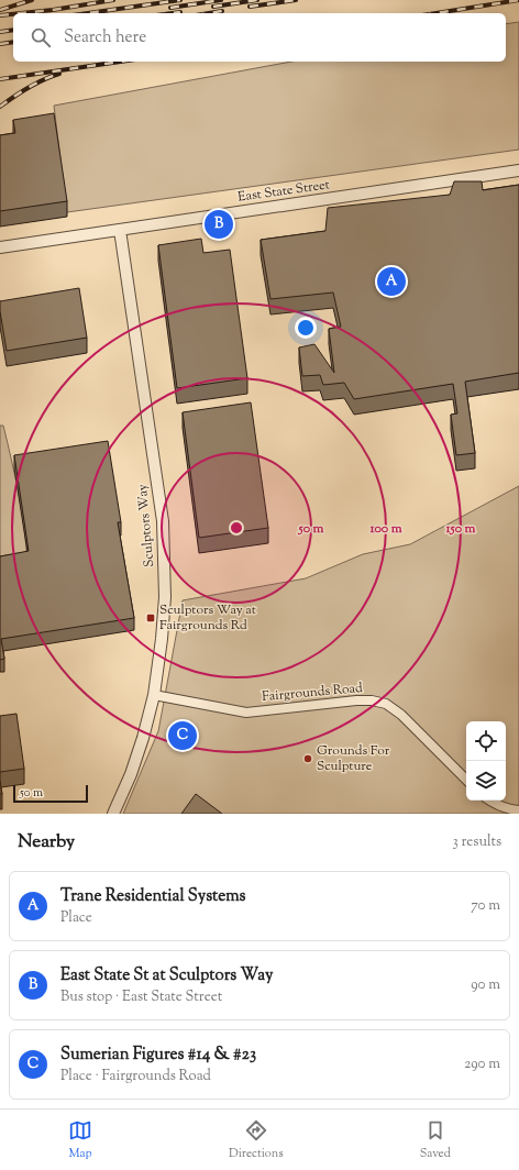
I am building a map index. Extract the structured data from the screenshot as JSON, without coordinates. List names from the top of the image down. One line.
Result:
{"streets":{"street":["East State Street","Sculptors Way","Fairgrounds Road"]},"crossings":[["East State Street","Sculptors Way"],["Sculptors Way","Fairgrounds Road"]],"places":{"transit":["Sculptors Way at Fairgrounds Rd"],"other":["Grounds For Sculpture"]},"scale_bar":"50 m","page":{"search":"Search here","pins":["B","A","C"],"scale":"50 m","heading":["Nearby","3 results"],"list":[{"mark":"A","name":"Trane Residential Systems","note":"Place","value":"70 m"},{"mark":"B","name":"East State St at Sculptors Way","note":"Bus stop · East State Street","value":"90 m"},{"mark":"C","name":"Sumerian Figures #14 & #23","note":"Place · Fairgrounds Road","value":"290 m"}],"nav":["Map","Directions","Saved"]},"rings":["50 m","100 m","150 m"]}
